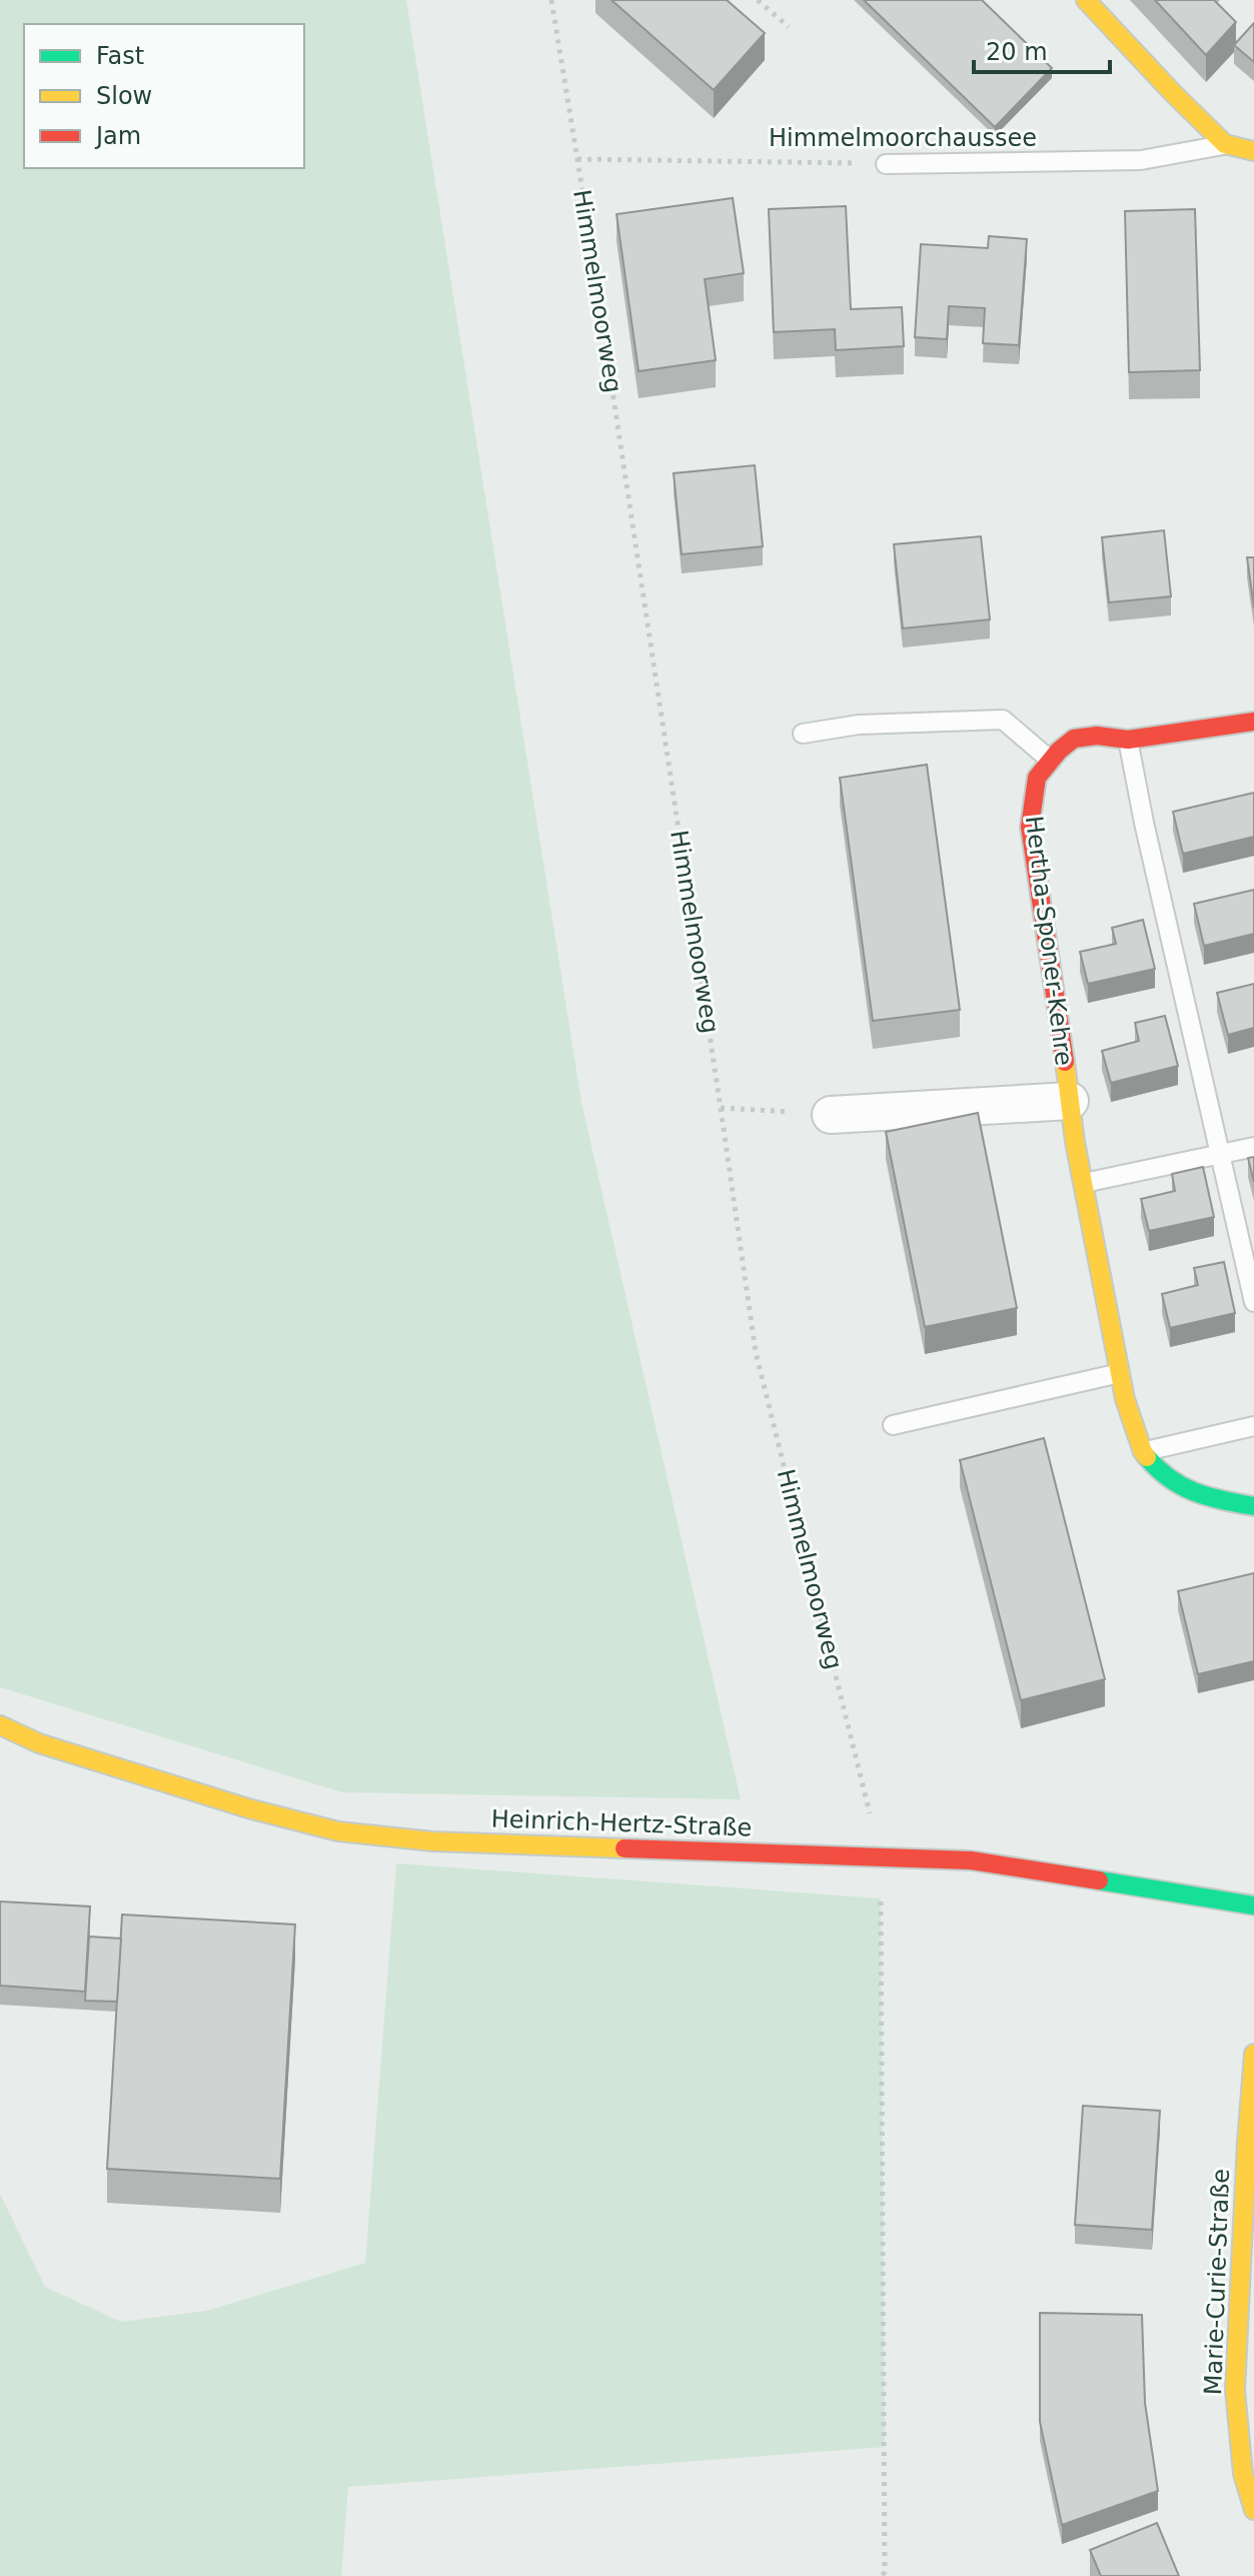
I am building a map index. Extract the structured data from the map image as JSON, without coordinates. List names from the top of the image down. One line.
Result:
{"streets":{"street":["Himmelmoorchaussee","Hertha-Sponer-Kehre","Heinrich-Hertz-Straße","Marie-Curie-Straße"],"path":["Himmelmoorweg"]},"crossings":[["Himmelmoorchaussee","Himmelmoorweg"],["Himmelmoorweg","Heinrich-Hertz-Straße"]],"legend":["Fast","Slow","Jam"],"scale_bar":"20 m"}
